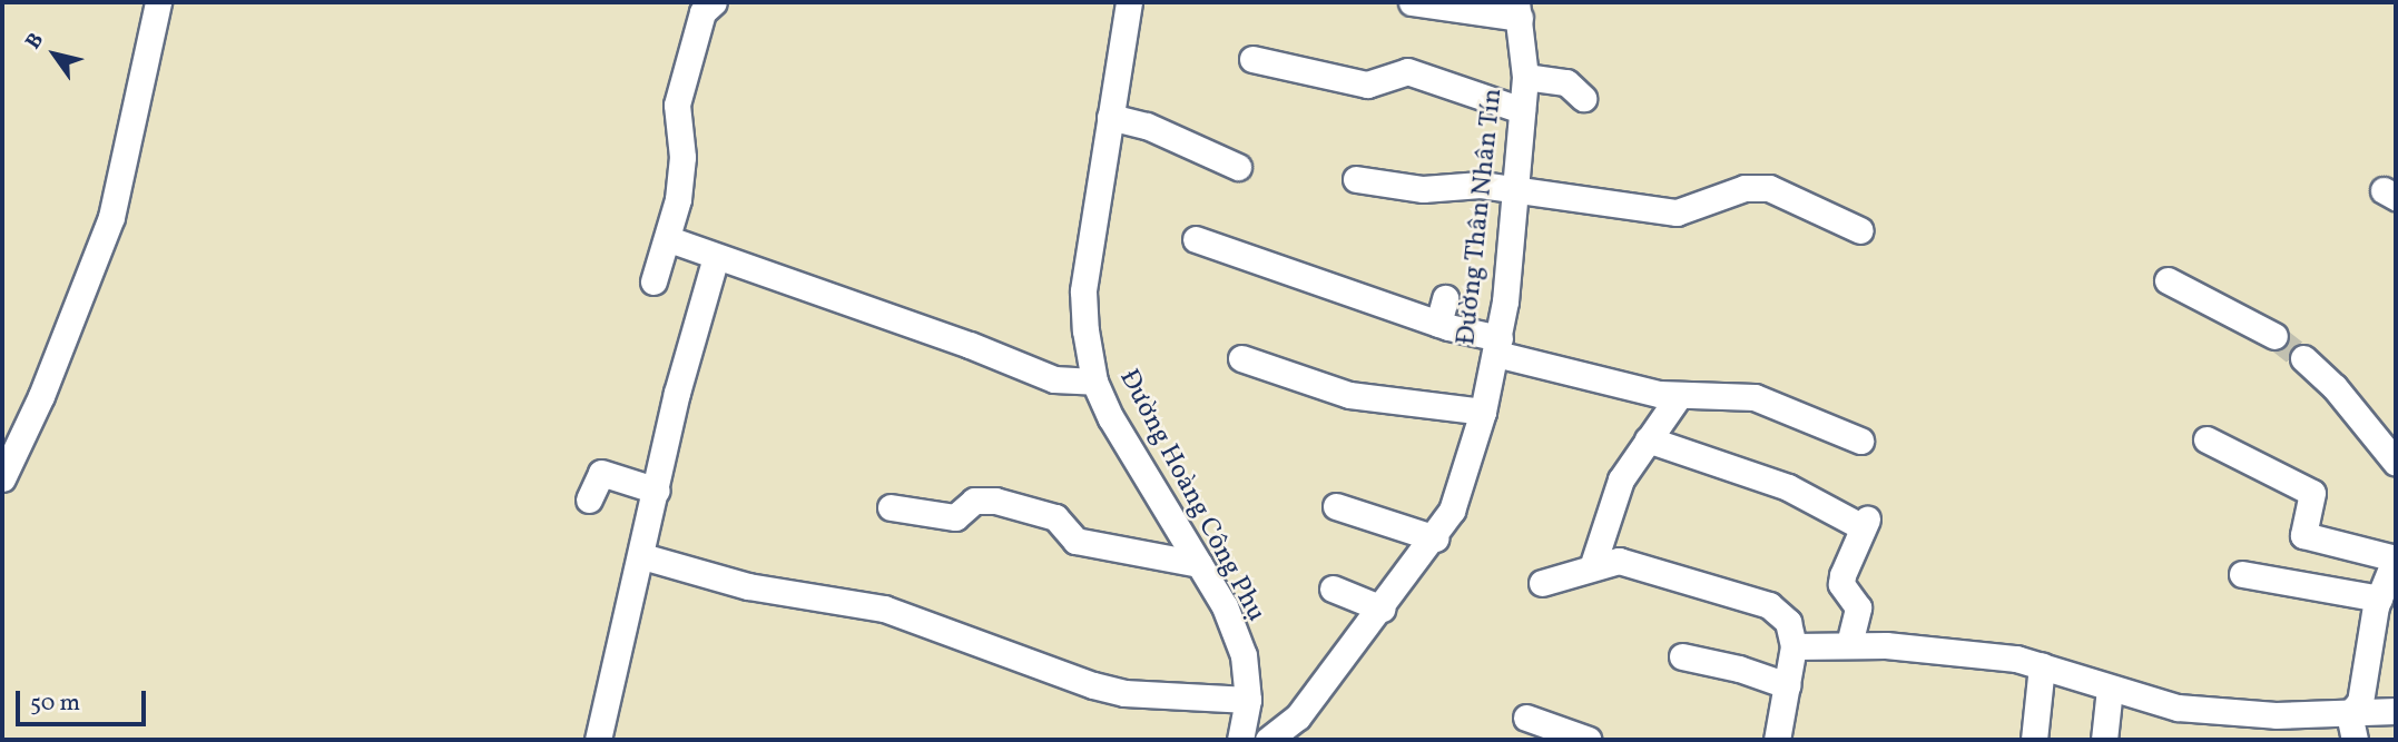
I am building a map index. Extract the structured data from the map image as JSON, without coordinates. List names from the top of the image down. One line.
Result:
{"streets":{"street":["Đường Thân Nhân Tín","Đường Hoàng Công Phụ"]},"scale_bar":"50 m","north":"top left"}
